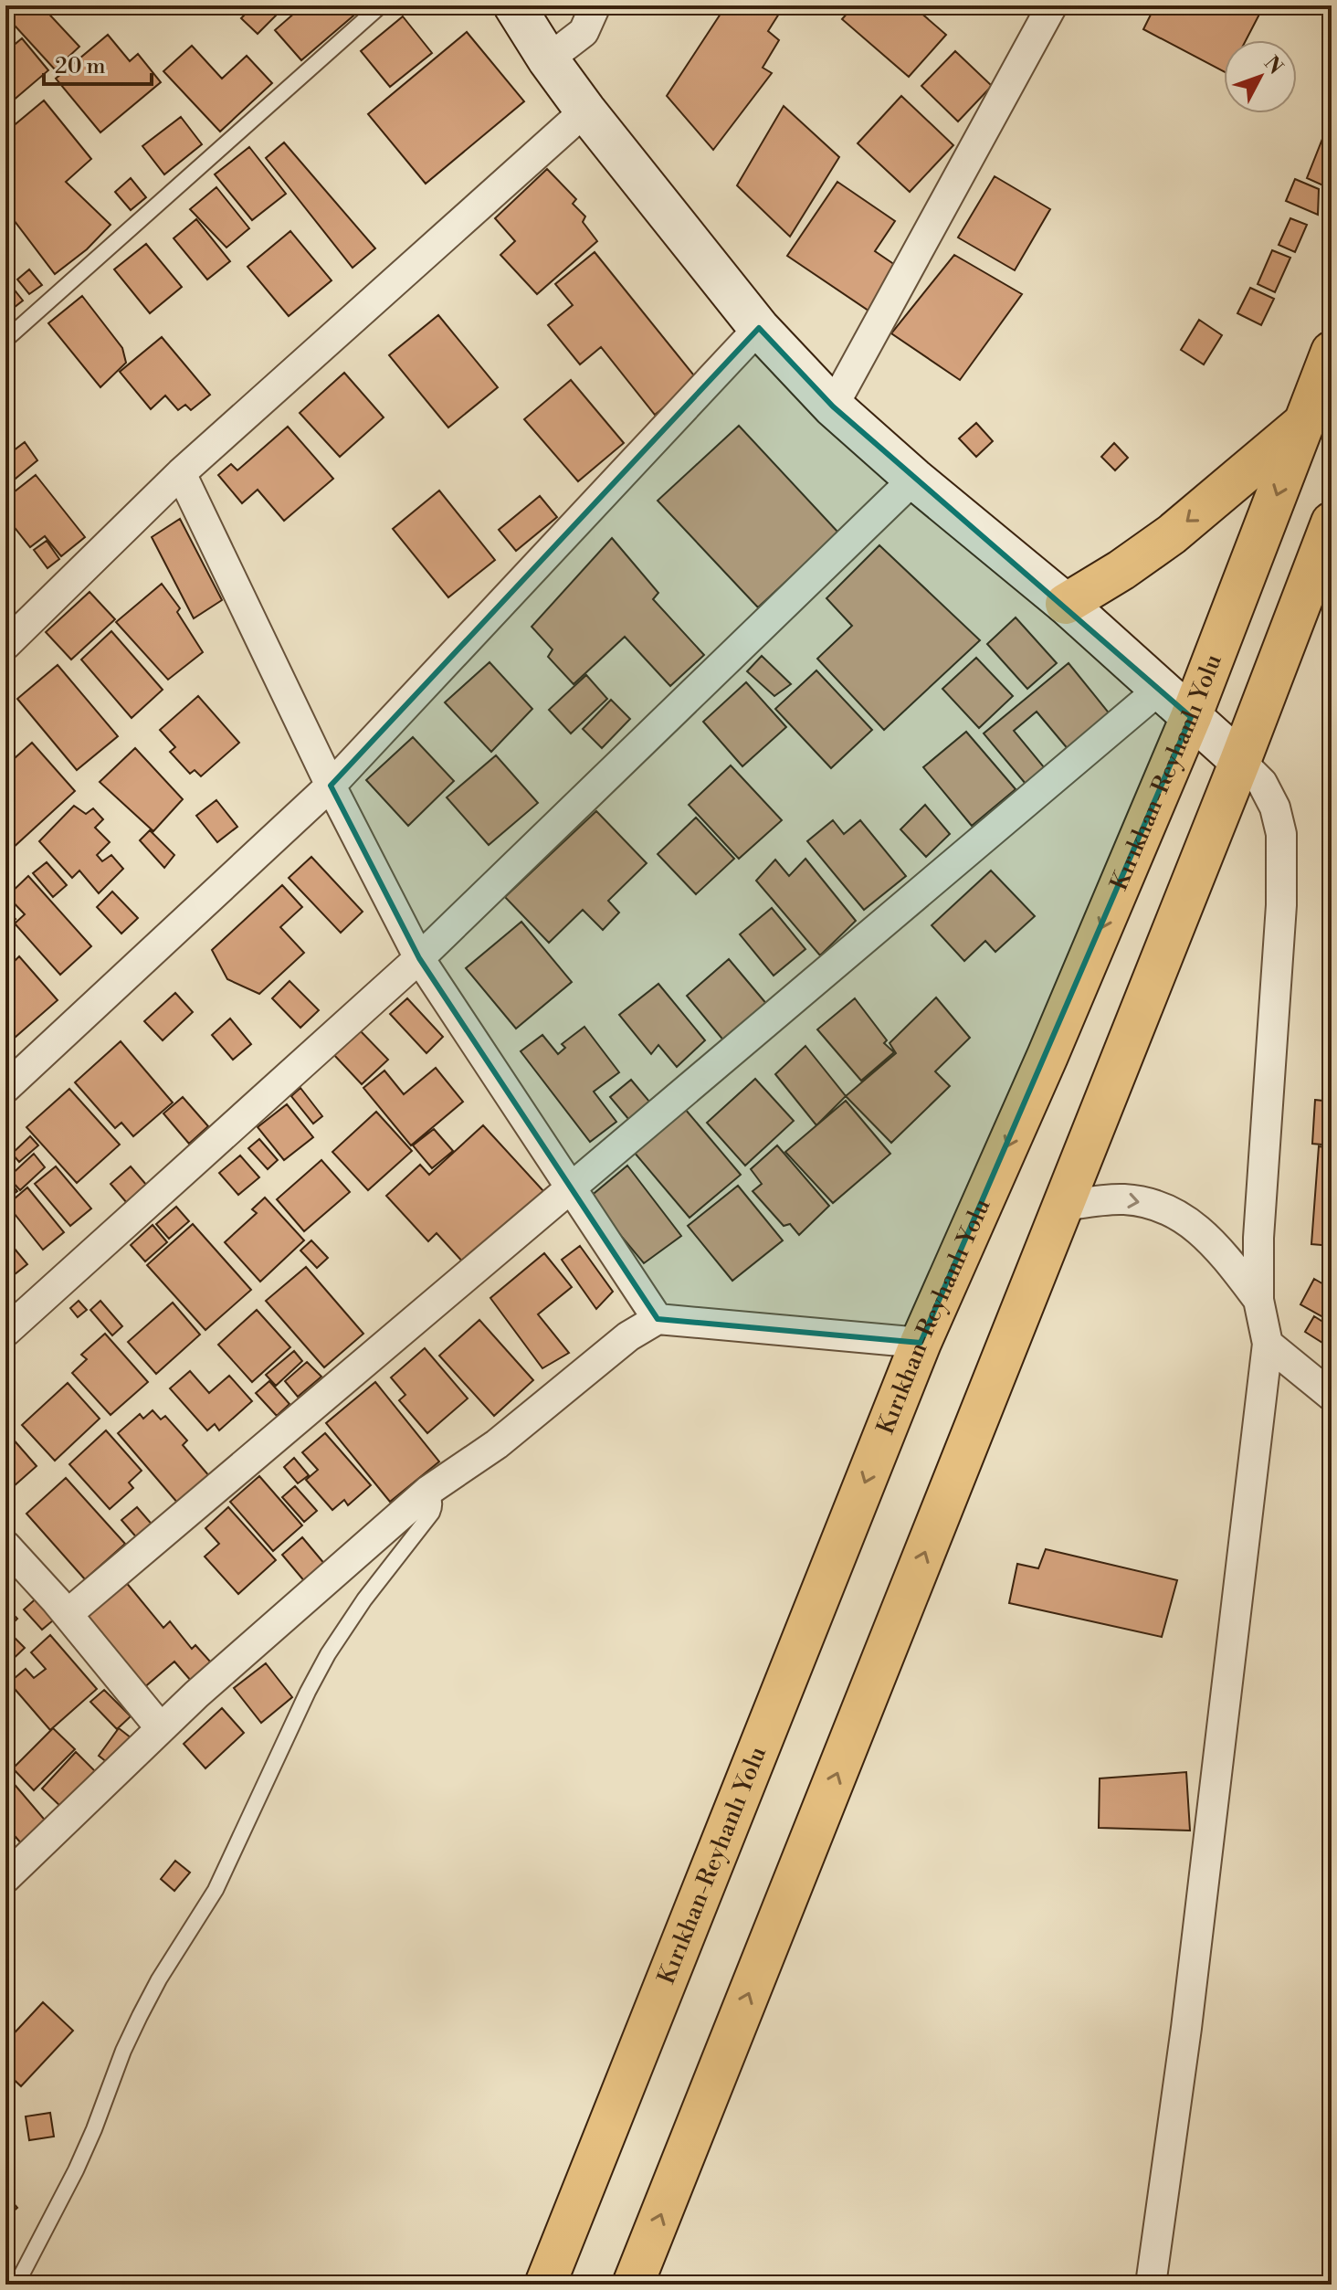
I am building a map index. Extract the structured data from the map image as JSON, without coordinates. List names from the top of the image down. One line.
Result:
{"streets":{"highway":["Kırıkhan-Reyhanlı Yolu"]},"scale_bar":"20 m","north":"top right"}
